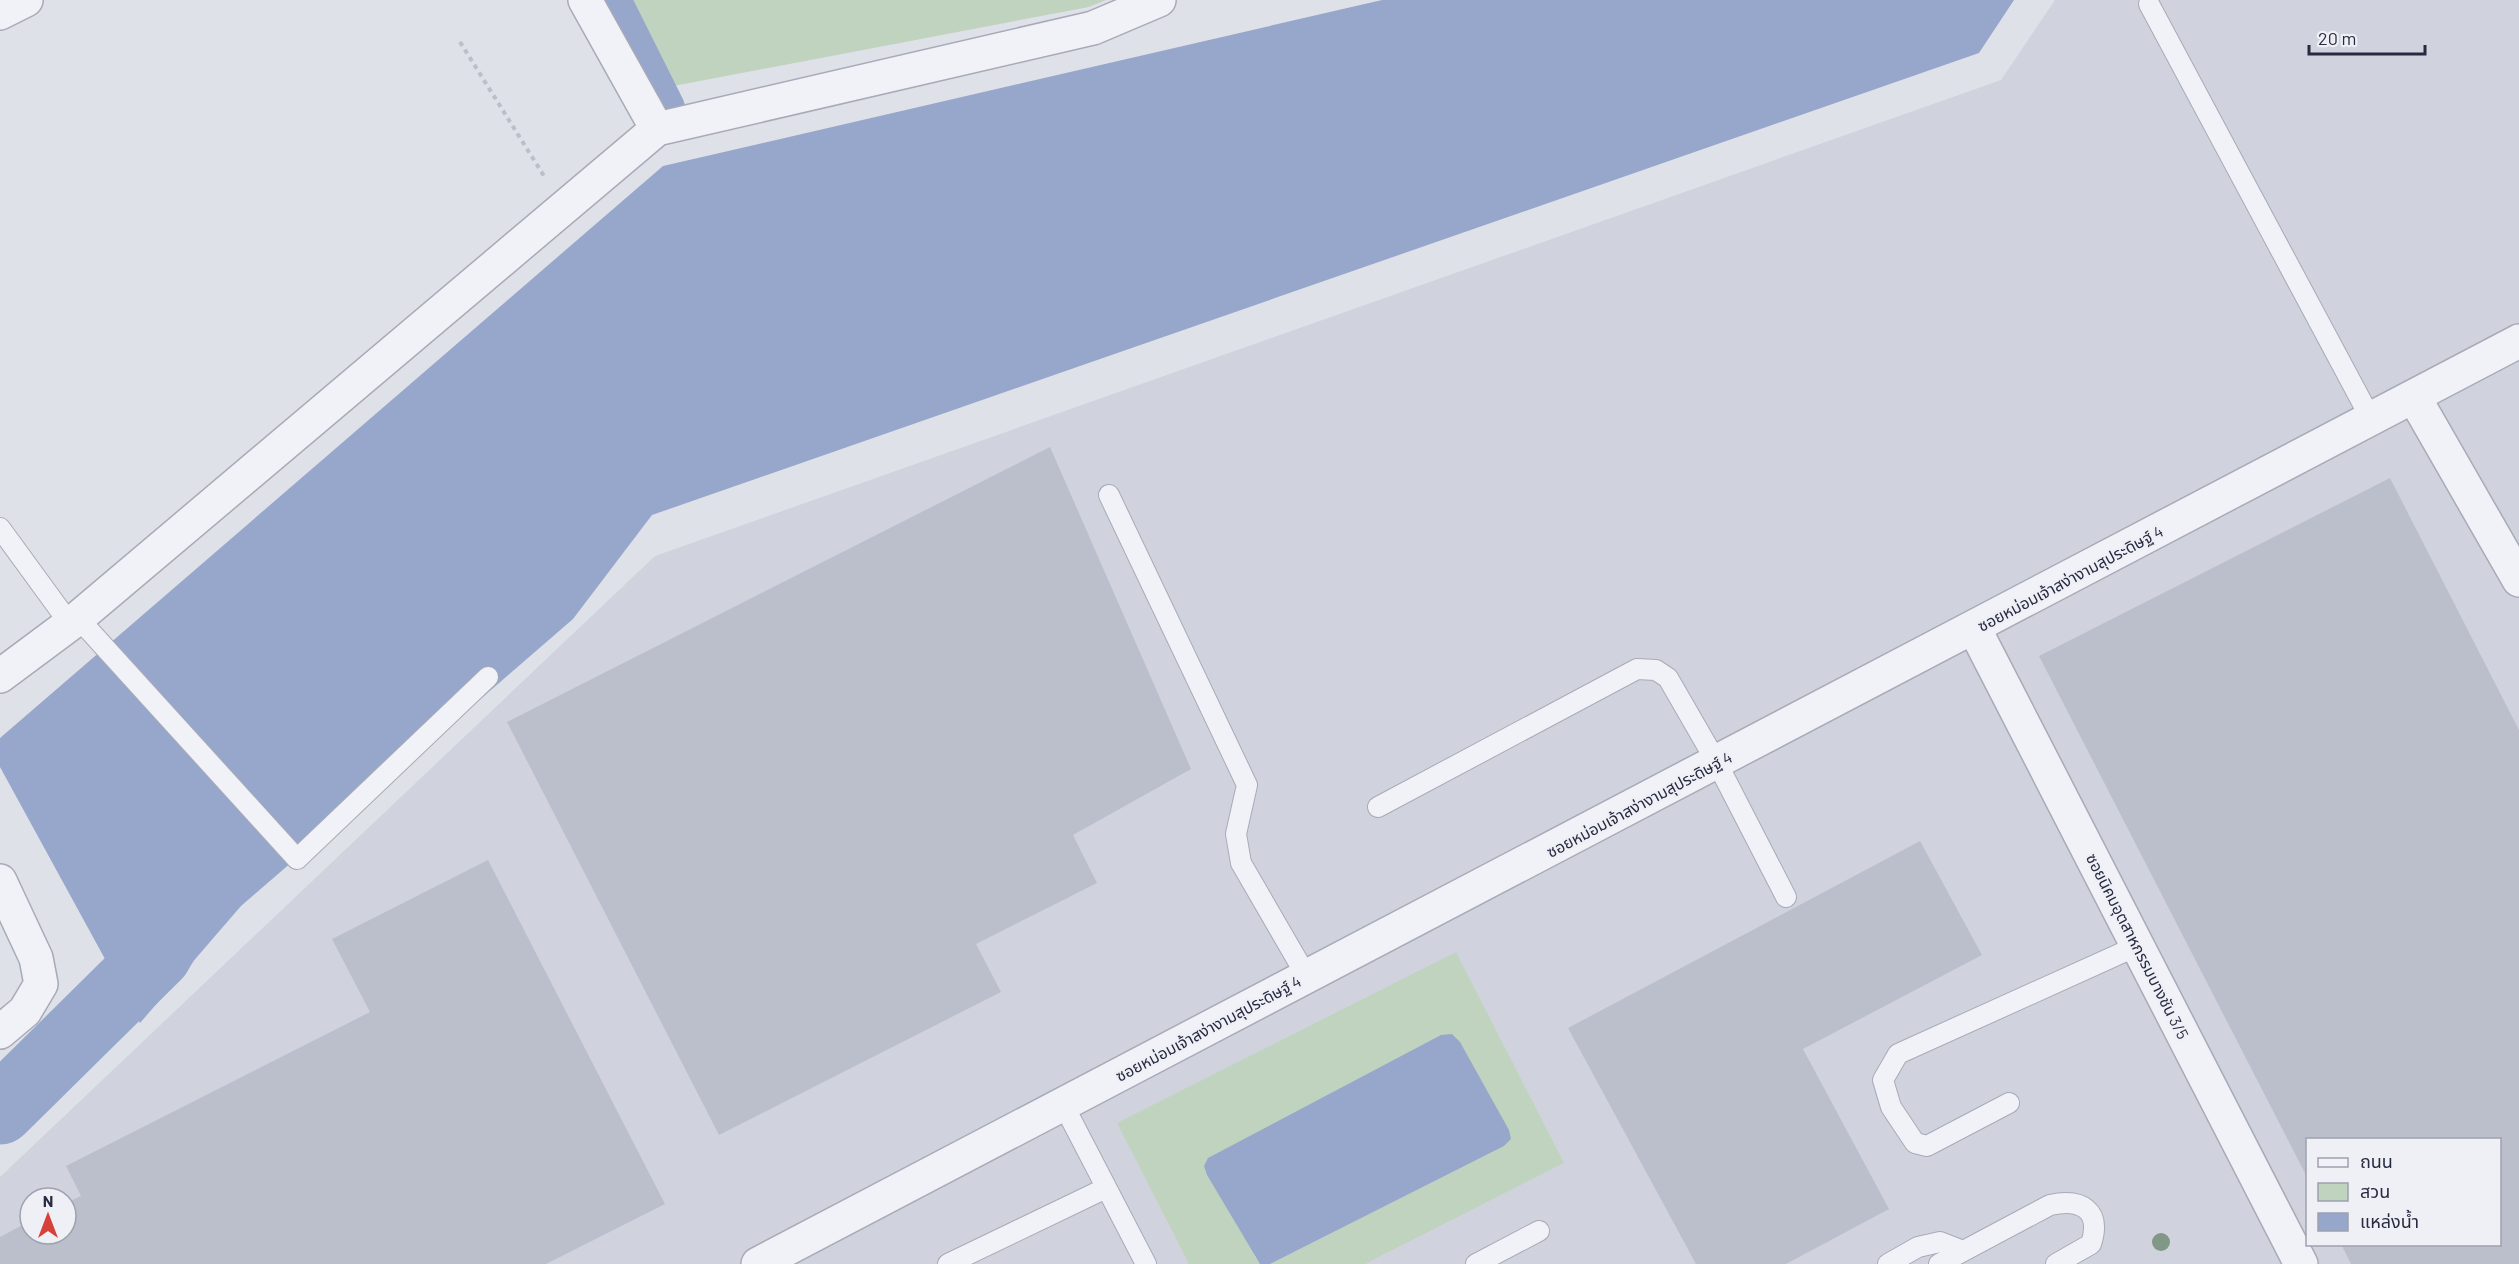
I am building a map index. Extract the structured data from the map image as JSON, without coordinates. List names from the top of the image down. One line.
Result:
{"streets":{"street":["ซอยหม่อมเจ้าสง่างามสุประดิษฐ์ 4","ซอยนิคมอุตสาหกรรมบางชัน 3/5"]},"crossings":[["ซอยหม่อมเจ้าสง่างามสุประดิษฐ์ 4","ซอยนิคมอุตสาหกรรมบางชัน 3/5"]],"legend":["ถนน","สวน","แหล่งน้ำ"],"scale_bar":"20 m","north":"top"}
